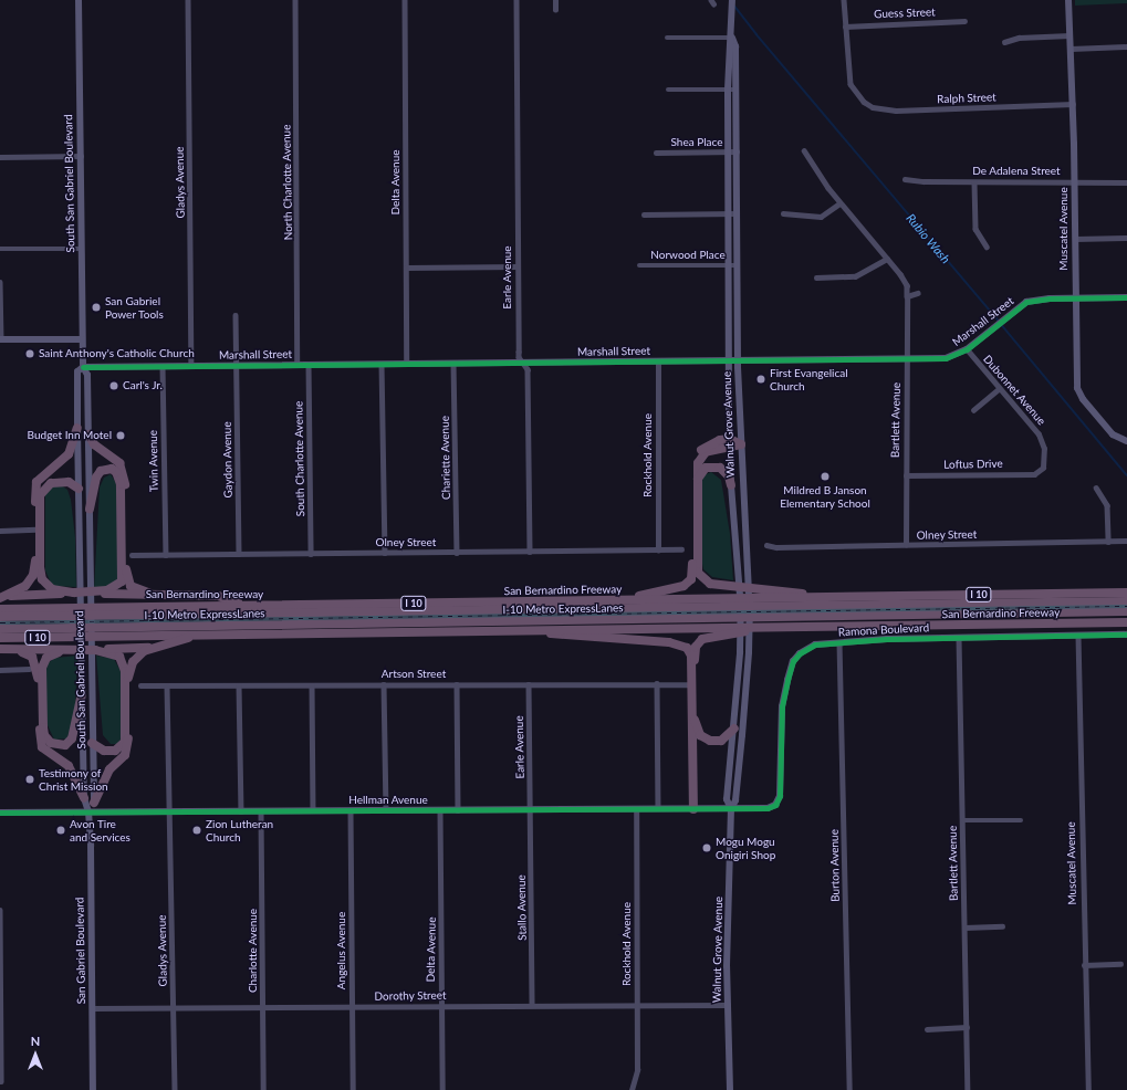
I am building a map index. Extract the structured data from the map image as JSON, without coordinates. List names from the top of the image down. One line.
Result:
{"streets":{"highway":["San Bernardino Freeway","I 10","I-10 Metro ExpressLanes"],"main road":["South San Gabriel Boulevard","Muscatel Avenue","Marshall Street","Walnut Grove Avenue","Ramona Boulevard","Hellman Avenue","San Gabriel Boulevard"],"street":["Guess Street","Ralph Street","Shea Place","De Adalena Street","Gladys Avenue","North Charlotte Avenue","Delta Avenue","Norwood Place","Earle Avenue","Dubonnet Avenue","Bartlett Avenue","Rockhold Avenue","Chariette Avenue","South Charlotte Avenue","Gaydon Avenue","Twin Avenue","Loftus Drive","Olney Street","Artson Street","Burton Avenue","Stallo Avenue","Charlotte Avenue","Angelus Avenue","Dorothy Street"]},"crossings":[["Guess Street","Ralph Street"],["Ralph Street","Muscatel Avenue"],["Shea Place","Walnut Grove Avenue"],["De Adalena Street","Muscatel Avenue"],["Gladys Avenue","Marshall Street"],["Gladys Avenue","Hellman Avenue"],["Gladys Avenue","Dorothy Street"],["North Charlotte Avenue","Marshall Street"],["Delta Avenue","Marshall Street"],["Delta Avenue","Hellman Avenue"],["Delta Avenue","Dorothy Street"],["South San Gabriel Boulevard","Marshall Street"],["South San Gabriel Boulevard","Hellman Avenue"],["South San Gabriel Boulevard","San Gabriel Boulevard"],["Muscatel Avenue","Marshall Street"],["Muscatel Avenue","Ramona Boulevard"],["Norwood Place","Walnut Grove Avenue"],["Earle Avenue","Marshall Street"],["Earle Avenue","Olney Street"],["Earle Avenue","Artson Street"],["Earle Avenue","Hellman Avenue"],["Earle Avenue","Stallo Avenue"],["Marshall Street","Dubonnet Avenue"],["Marshall Street","Bartlett Avenue"],["Marshall Street","Walnut Grove Avenue"],["Marshall Street","Rockhold Avenue"],["Marshall Street","Chariette Avenue"],["Marshall Street","South Charlotte Avenue"],["Marshall Street","Gaydon Avenue"],["Marshall Street","Twin Avenue"],["Dubonnet Avenue","Loftus Drive"],["Bartlett Avenue","Loftus Drive"],["Bartlett Avenue","Olney Street"],["Bartlett Avenue","Ramona Boulevard"],["Walnut Grove Avenue","Hellman Avenue"],["Walnut Grove Avenue","Dorothy Street"],["Rockhold Avenue","Olney Street"],["Rockhold Avenue","Hellman Avenue"],["Rockhold Avenue","Dorothy Street"],["Chariette Avenue","Olney Street"],["South Charlotte Avenue","Olney Street"],["Gaydon Avenue","Olney Street"],["Twin Avenue","Olney Street"],["San Bernardino Freeway","I-10 Metro ExpressLanes"],["I 10","I-10 Metro ExpressLanes"],["Ramona Boulevard","Hellman Avenue"],["Ramona Boulevard","Burton Avenue"],["Hellman Avenue","Stallo Avenue"],["Hellman Avenue","San Gabriel Boulevard"],["Hellman Avenue","Charlotte Avenue"],["Hellman Avenue","Angelus Avenue"],["Stallo Avenue","Dorothy Street"],["San Gabriel Boulevard","Dorothy Street"],["Charlotte Avenue","Dorothy Street"],["Angelus Avenue","Dorothy Street"]],"water":["Rubio Wash"],"places":["San Gabriel Power Tools","Saint Anthony's Catholic Church","First Evangelical Church","Carl's Jr.","Budget Inn Motel","Mildred B Janson Elementary School","Testimony of Christ Mission","Avon Tire and Services","Zion Lutheran Church","Mogu Mogu Onigiri Shop"],"north":"top"}
